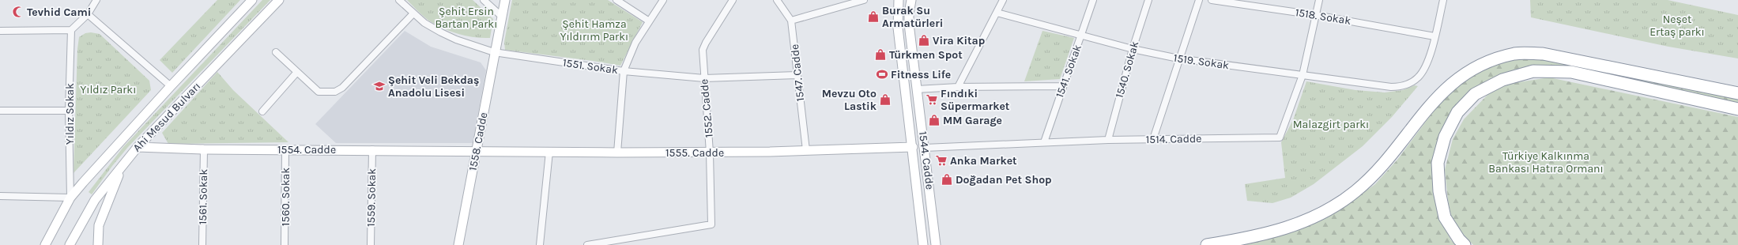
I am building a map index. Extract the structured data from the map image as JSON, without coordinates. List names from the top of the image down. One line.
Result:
{"streets":{"main road":["Ahi Mesud Bulvarı","1558. Cadde","1554. Cadde","1555. Cadde","1544. Cadde"],"street":["1518. Sokak","1519. Sokak","1551. Sokak","1540. Sokak","1541. Sokak","1547. Cadde","1552. Cadde","Yıldız Sokak","1514. Cadde","1561. Sokak","1560. Sokak","1559. Sokak"]},"crossings":[["1518. Sokak","1519. Sokak"],["1518. Sokak","1514. Cadde"],["1519. Sokak","1540. Sokak"],["1519. Sokak","1541. Sokak"],["1519. Sokak","1514. Cadde"],["1551. Sokak","1547. Cadde"],["1551. Sokak","1552. Cadde"],["1551. Sokak","1558. Cadde"],["1540. Sokak","1514. Cadde"],["1541. Sokak","1514. Cadde"],["1547. Cadde","1555. Cadde"],["1552. Cadde","1555. Cadde"],["Yıldız Sokak","Ahi Mesud Bulvarı"],["Ahi Mesud Bulvarı","1554. Cadde"],["1514. Cadde","1544. Cadde"],["1558. Cadde","1554. Cadde"],["1558. Cadde","1555. Cadde"],["1554. Cadde","1555. Cadde"],["1554. Cadde","1561. Sokak"],["1554. Cadde","1560. Sokak"],["1554. Cadde","1559. Sokak"],["1555. Cadde","1544. Cadde"]],"parks":["Şehit Ersin Bartan Parkı","Neşet Ertaş parkı","Şehit Hamza Yıldırım Parkı","Yıldız Parkı","Malazgirt parkı","Türkiye Kalkınma Bankası Hatıra Ormanı"],"places":{"mosque":["Tevhid Cami"],"shop":["Burak Su Armatürleri","Vira Kitap","Türkmen Spot","Mevzu Oto Lastik","MM Garage","Doğadan Pet Shop"],"sports":["Fitness Life"],"school or university":["Şehit Veli Bekdaş Anadolu Lisesi"],"supermarket":["Fındıki Süpermarket","Anka Market"]}}
